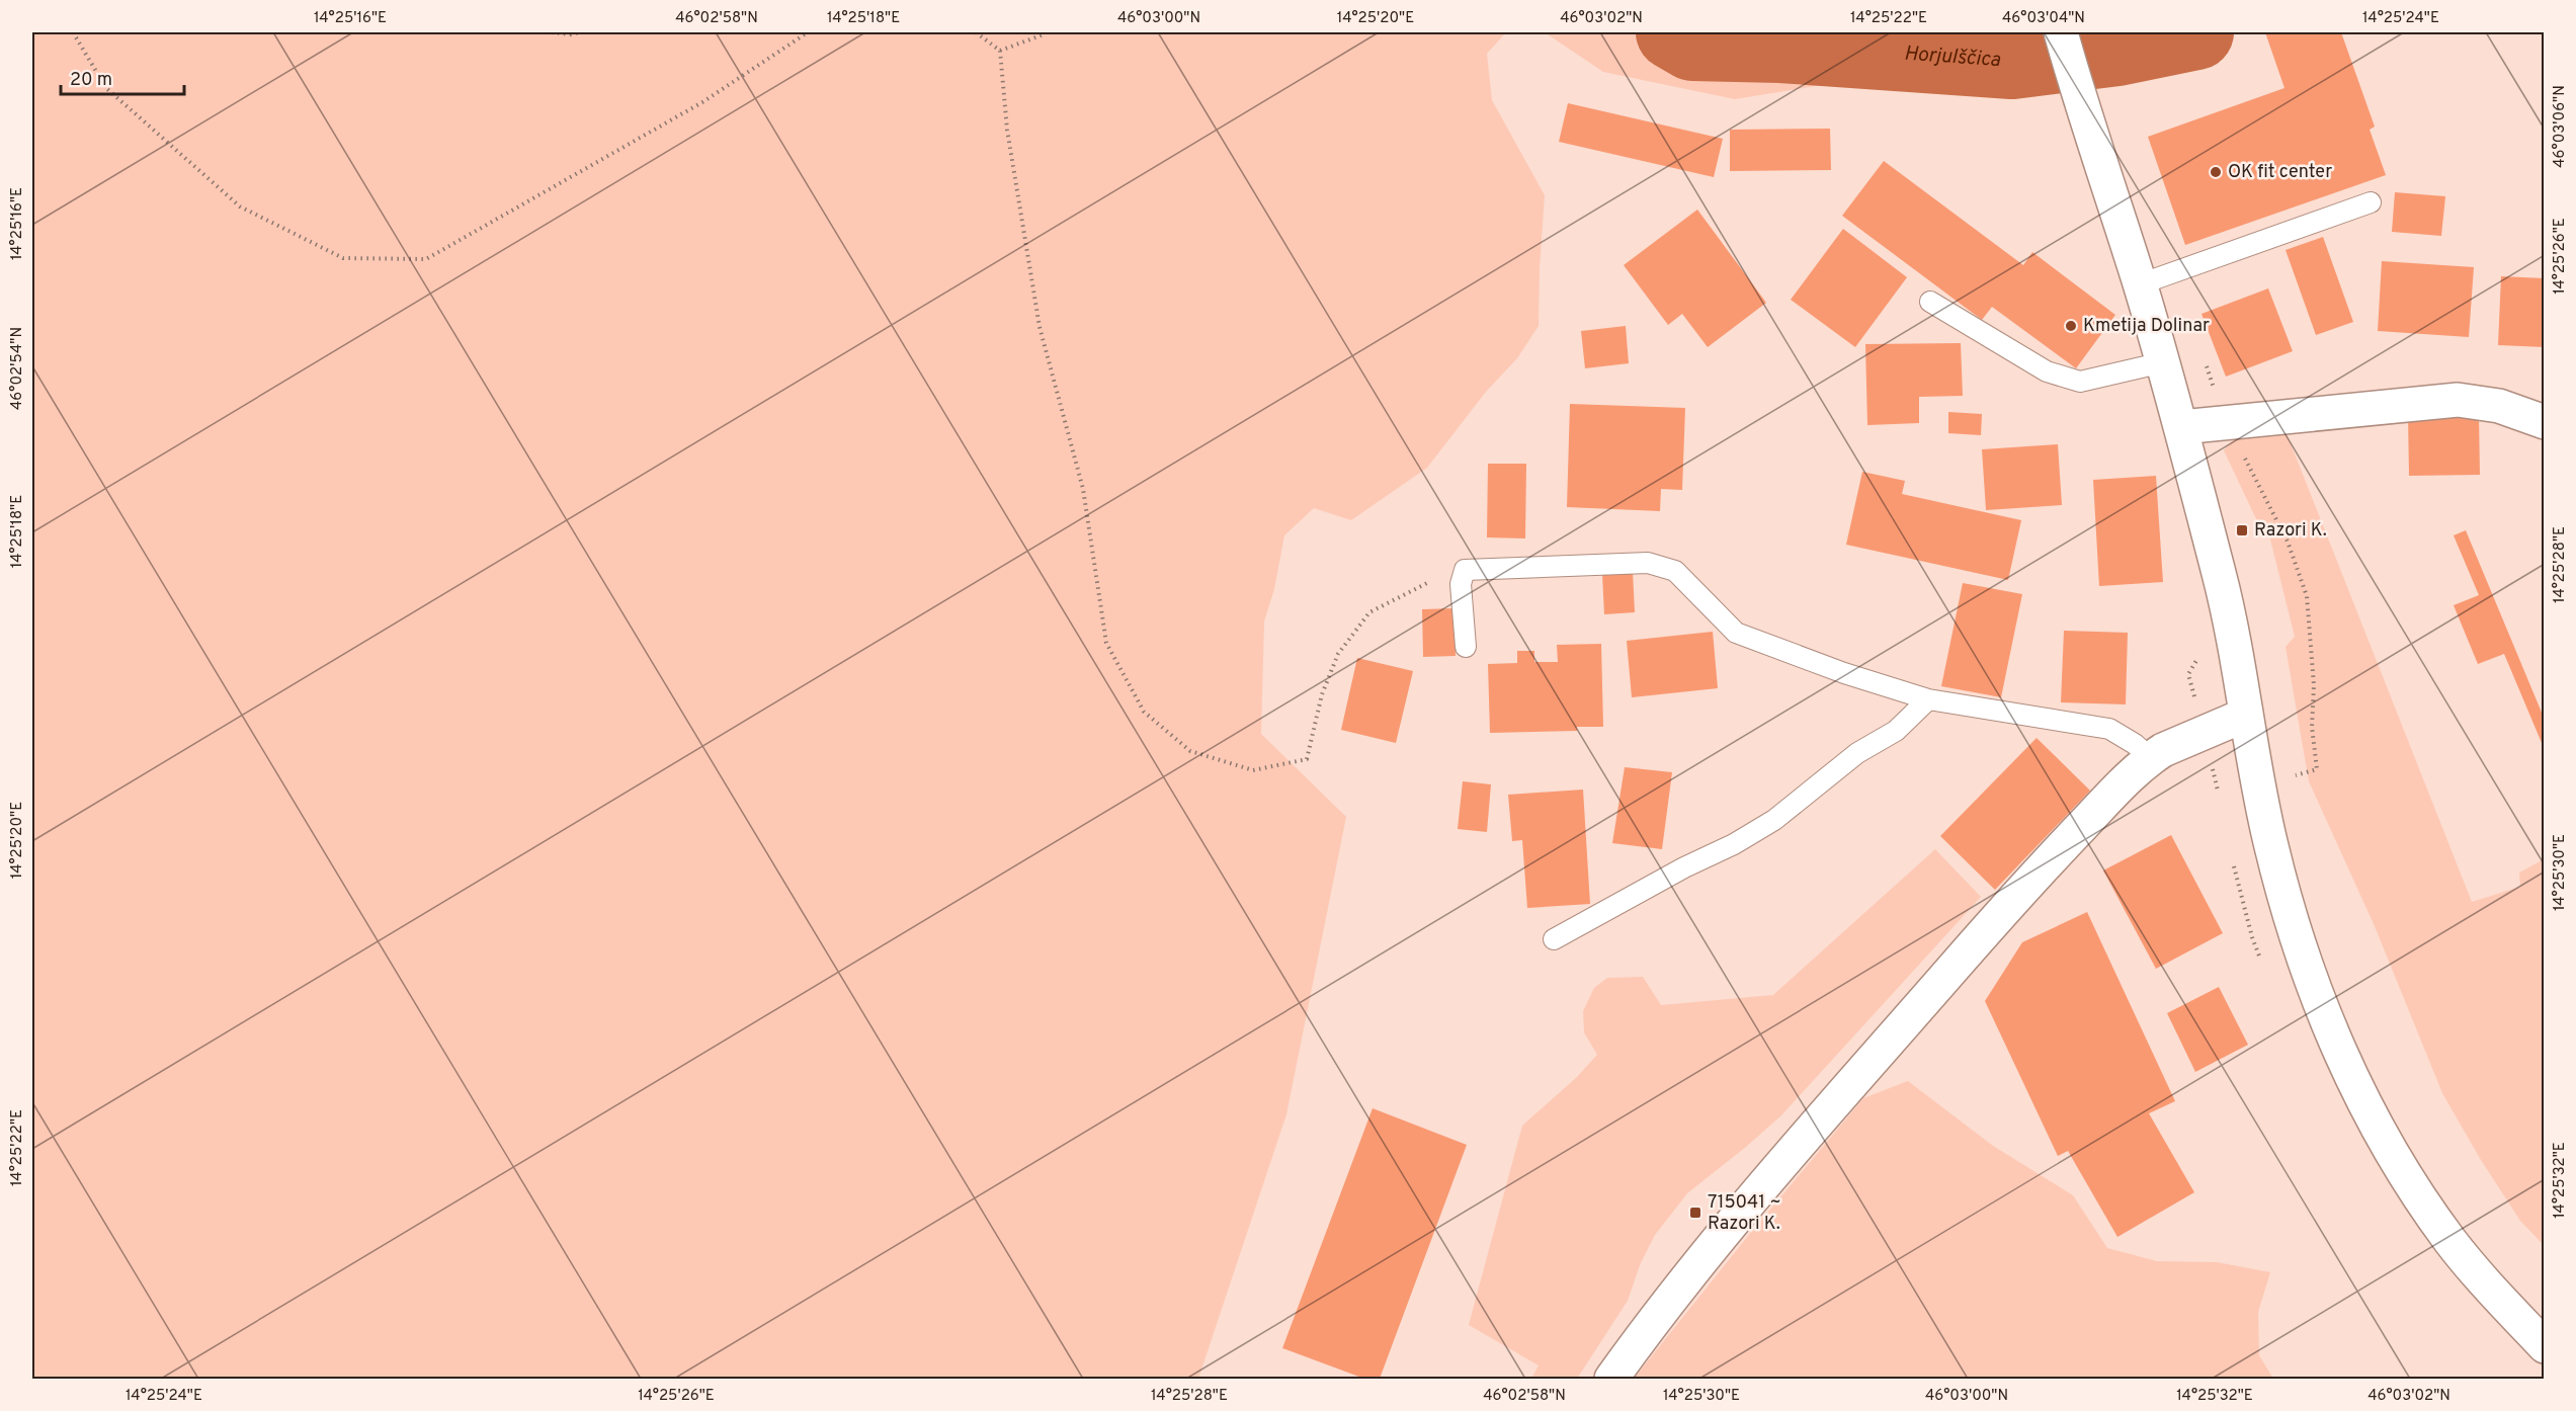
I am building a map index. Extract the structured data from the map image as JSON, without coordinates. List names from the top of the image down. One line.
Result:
{"water":["Horjulščica"],"places":{"other":["OK fit center","Kmetija Dolinar"],"transit":["Razori K.","715041 ~ Razori K."]},"scale_bar":"20 m","coordinates":["14°25'16\"E","46°02'58\"N","14°25'18\"E","46°03'00\"N","14°25'20\"E","46°03'02\"N","14°25'22\"E","46°03'04\"N","14°25'24\"E","46°03'06\"N","14°25'26\"E","46°02'54\"N","14°25'28\"E","14°25'30\"E","14°25'32\"E"]}
